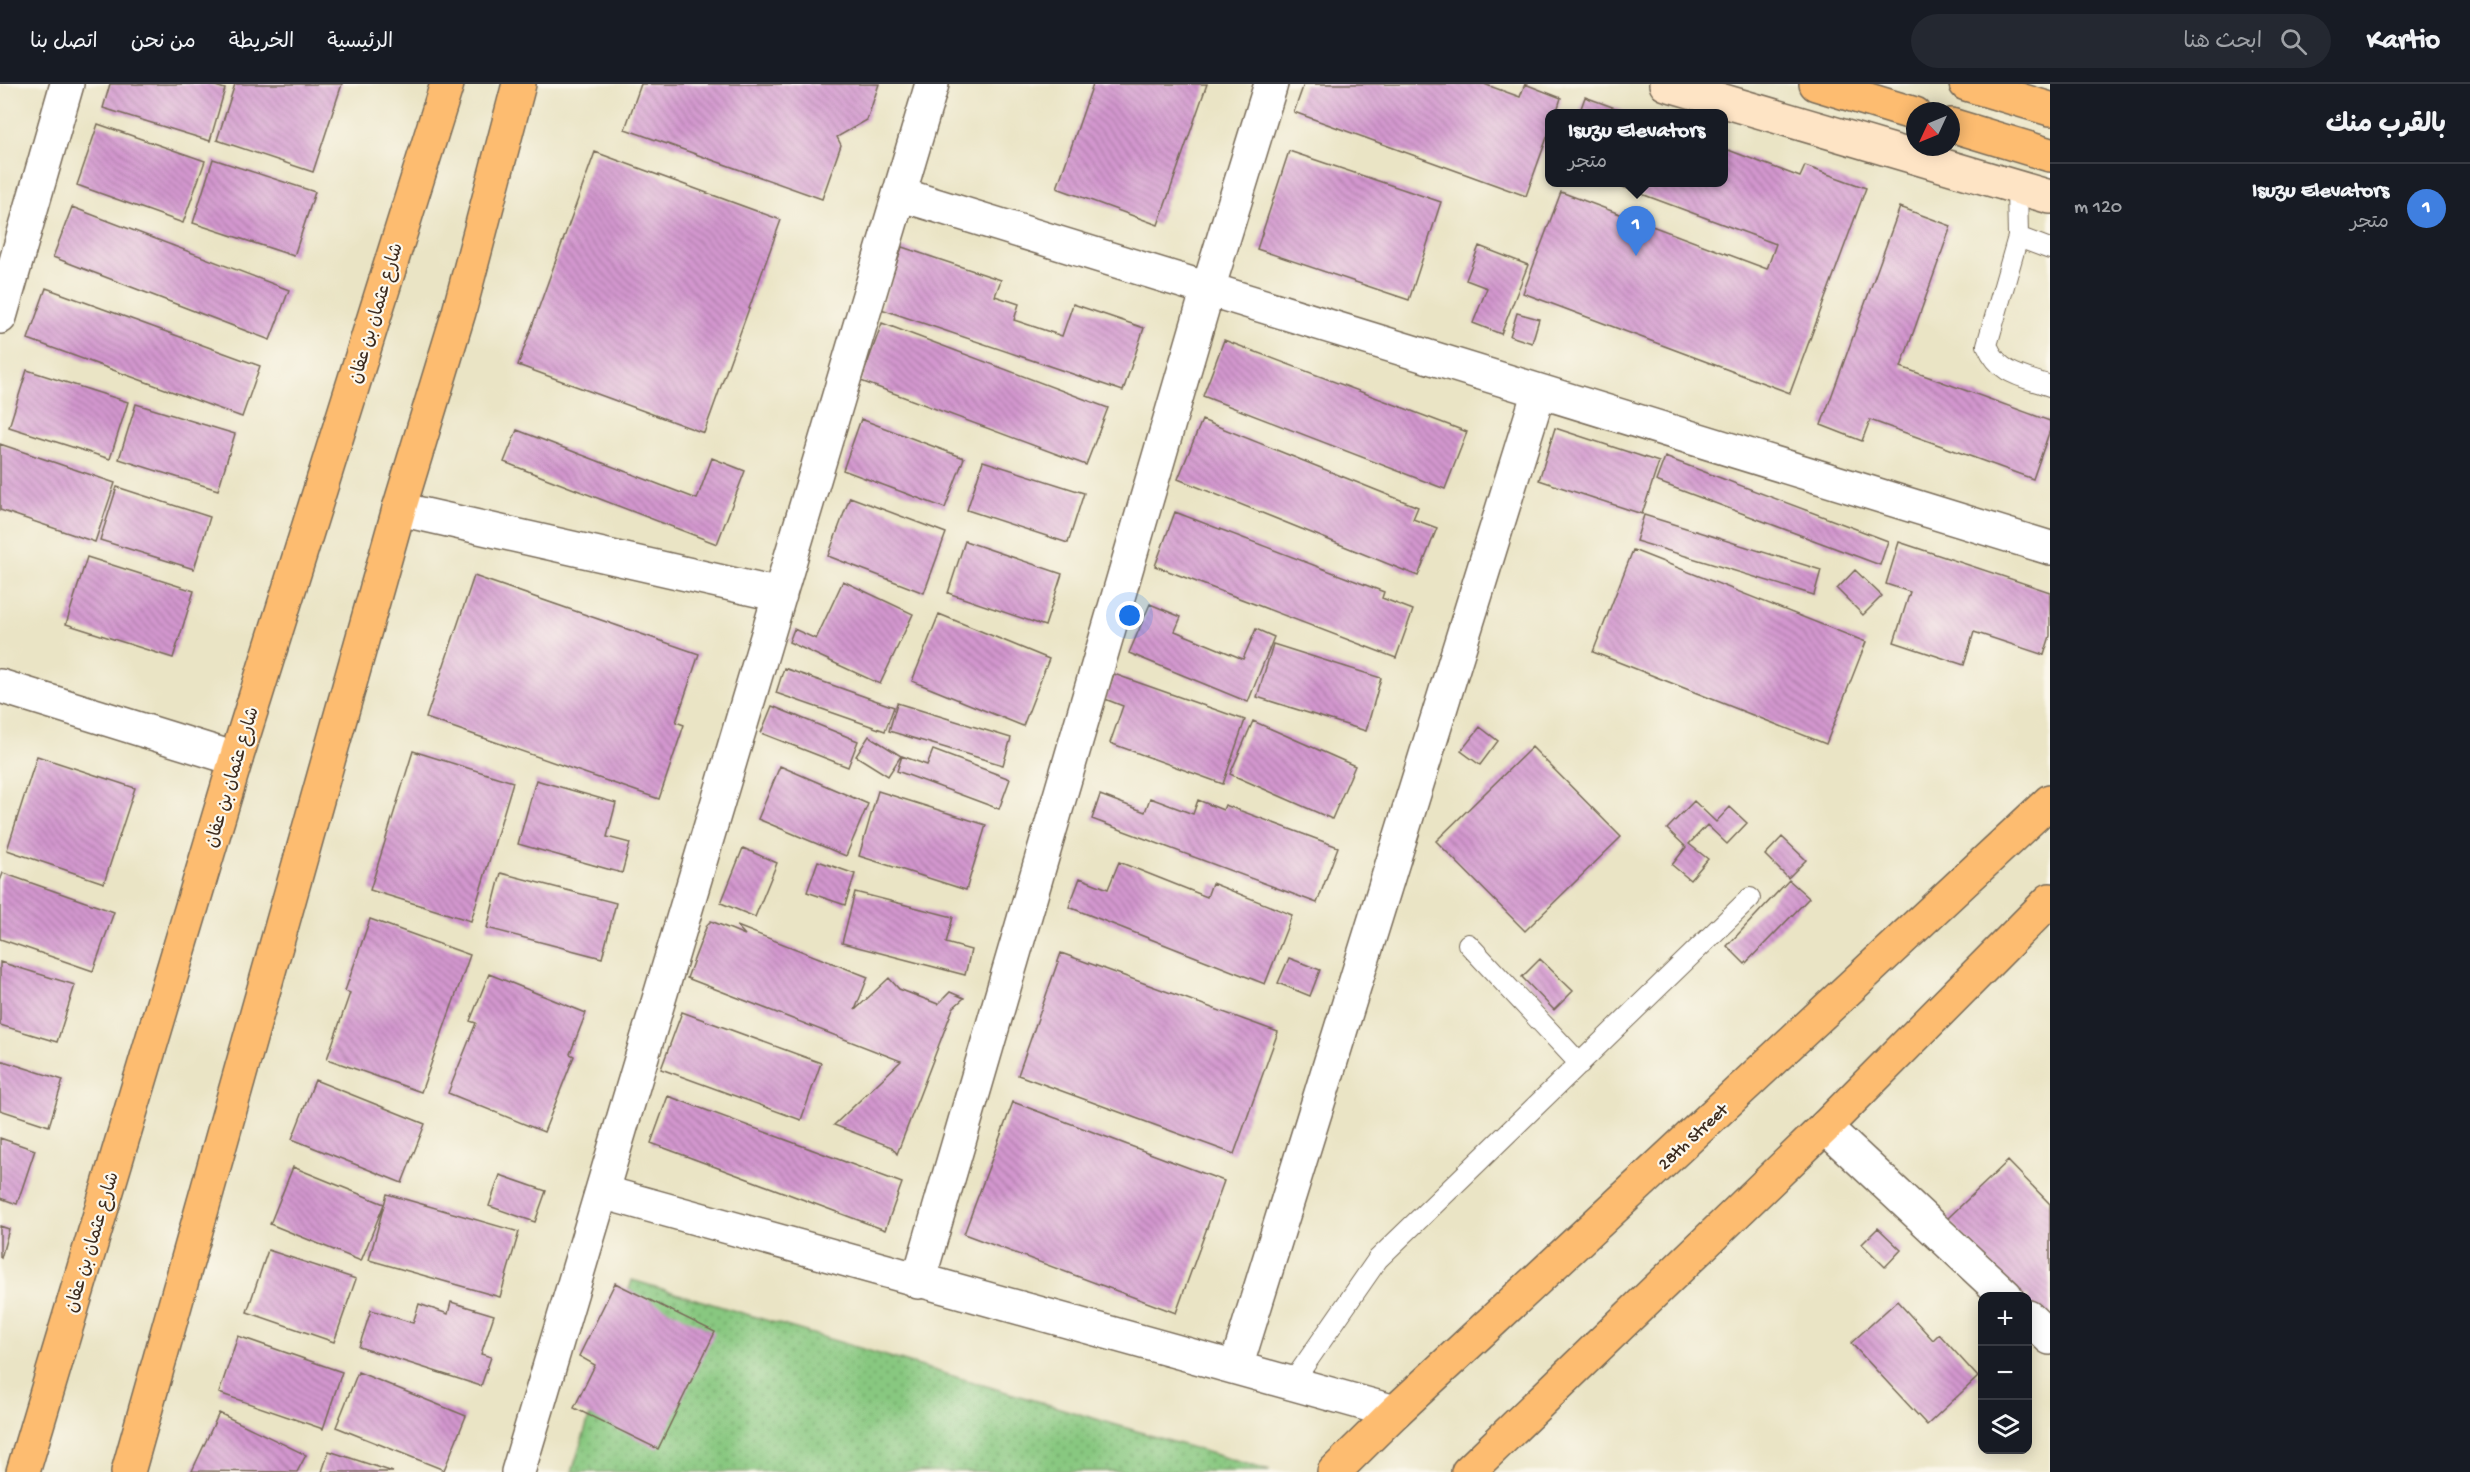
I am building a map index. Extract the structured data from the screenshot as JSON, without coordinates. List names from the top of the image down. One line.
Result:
{"streets":{"main road":["شارع عثمان بن عفان","28th Street"]},"north":"bottom left","page":{"header":"Kartio","search":"ابحث هنا","nav":["الرئيسية","الخريطة","من نحن","اتصل بنا"],"heading":"بالقرب منك","popup":["Isuzu Elevators","متجر"],"list":[{"mark":"1","name":"Isuzu Elevators","note":"متجر","value":"120 m"}],"pins":"1","map_buttons":["+","−"]}}
